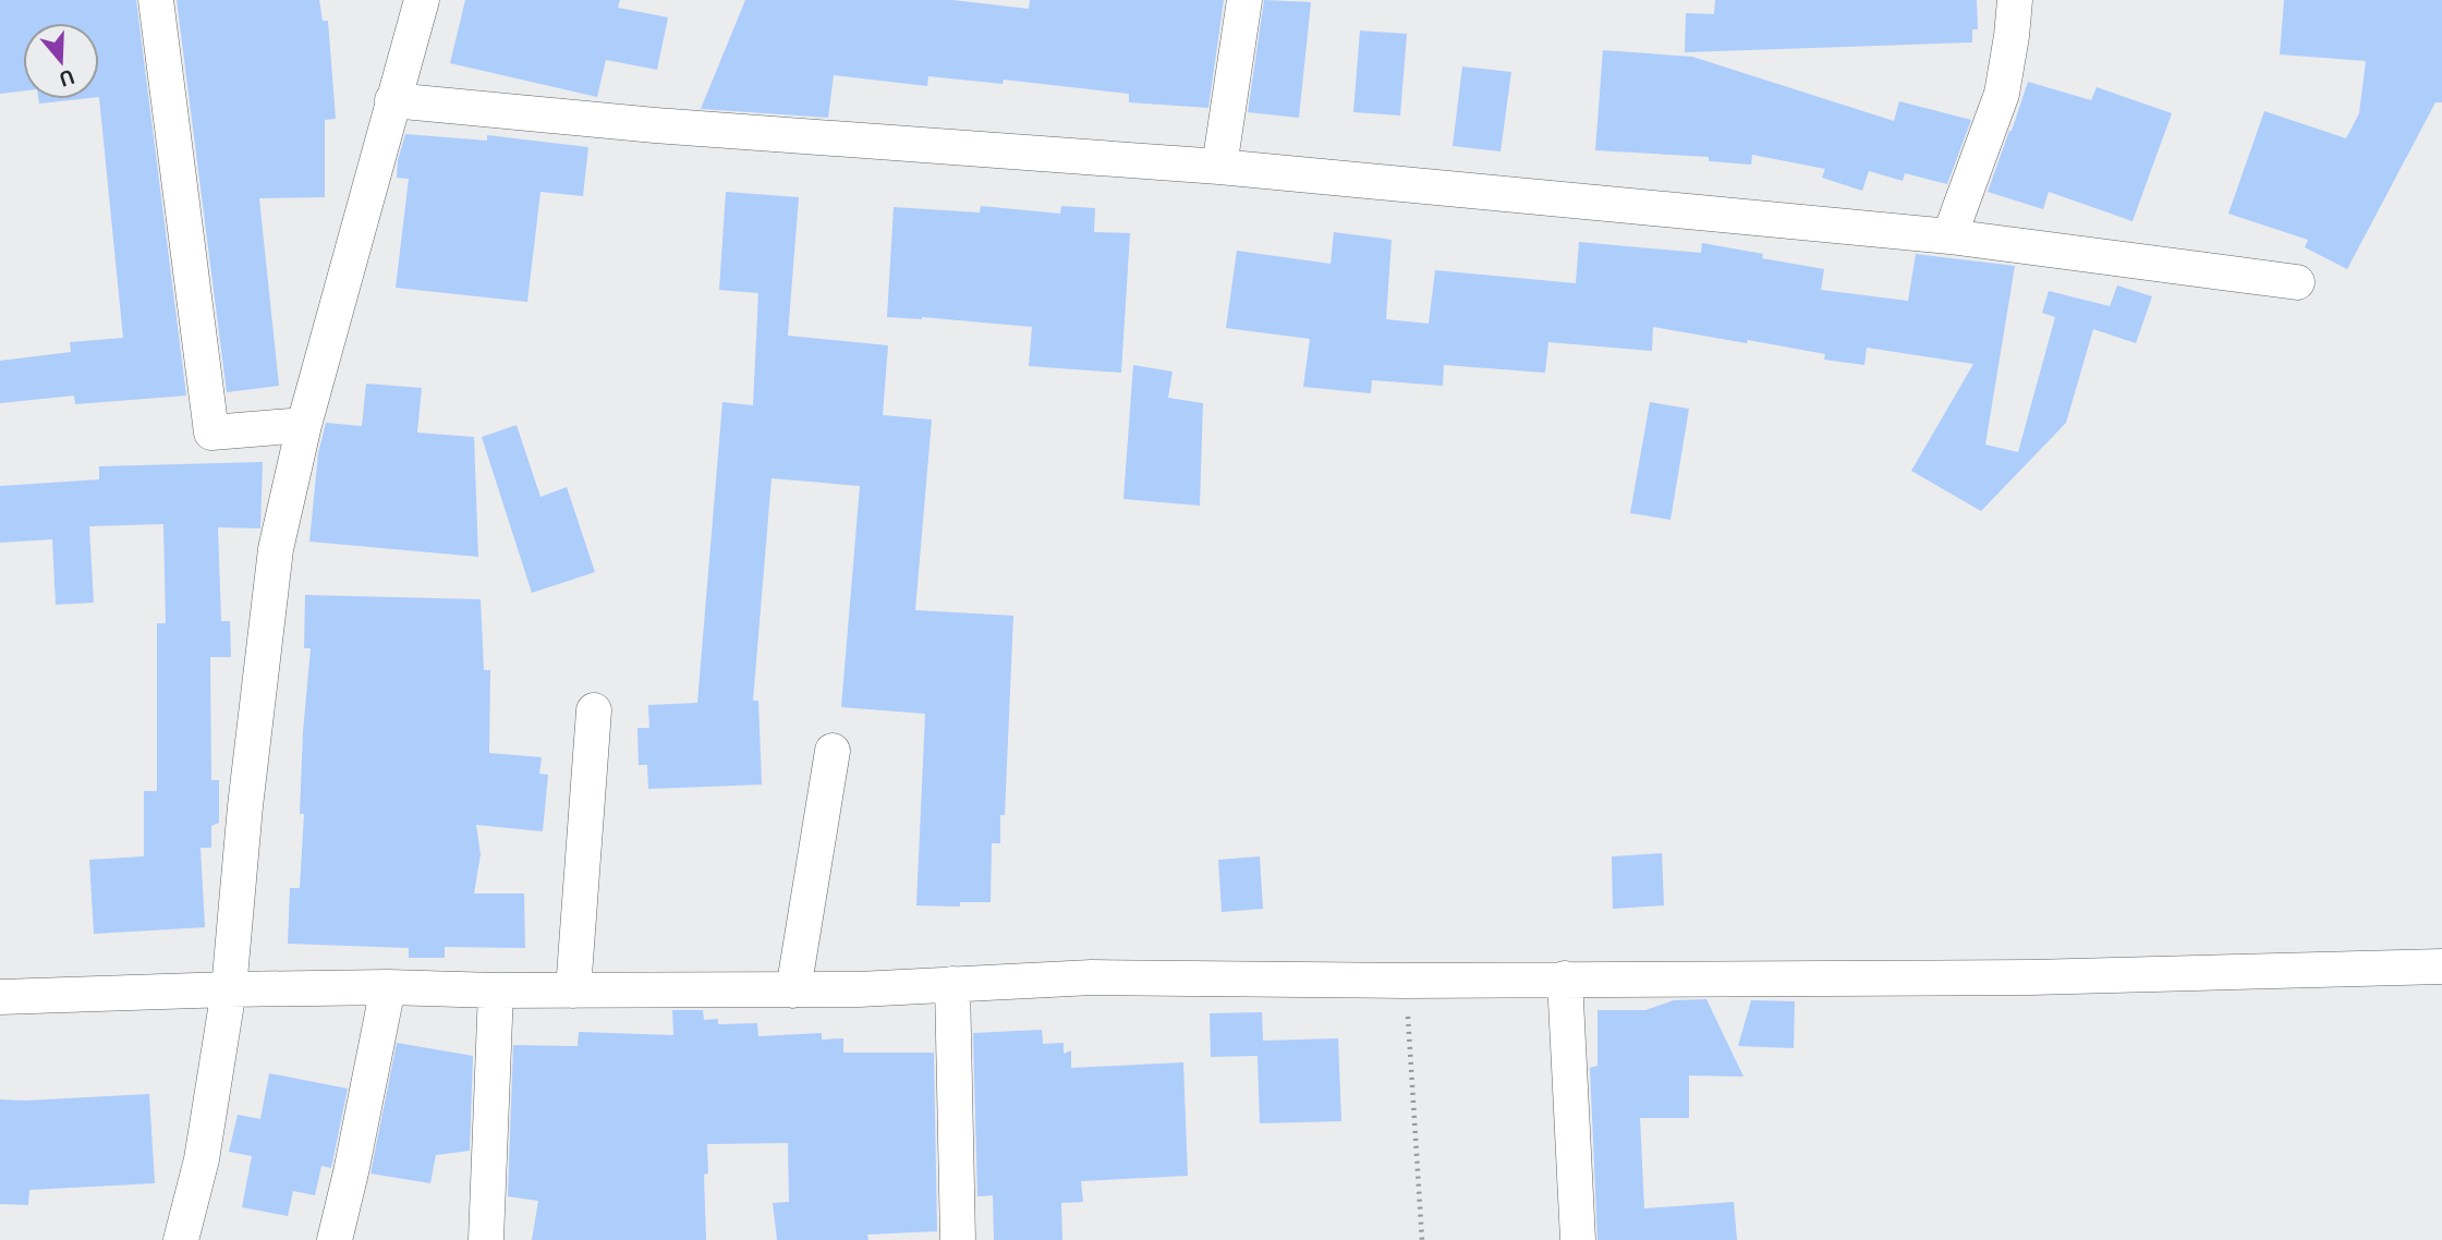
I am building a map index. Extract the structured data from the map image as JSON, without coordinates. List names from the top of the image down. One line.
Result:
{"north":"bottom"}
